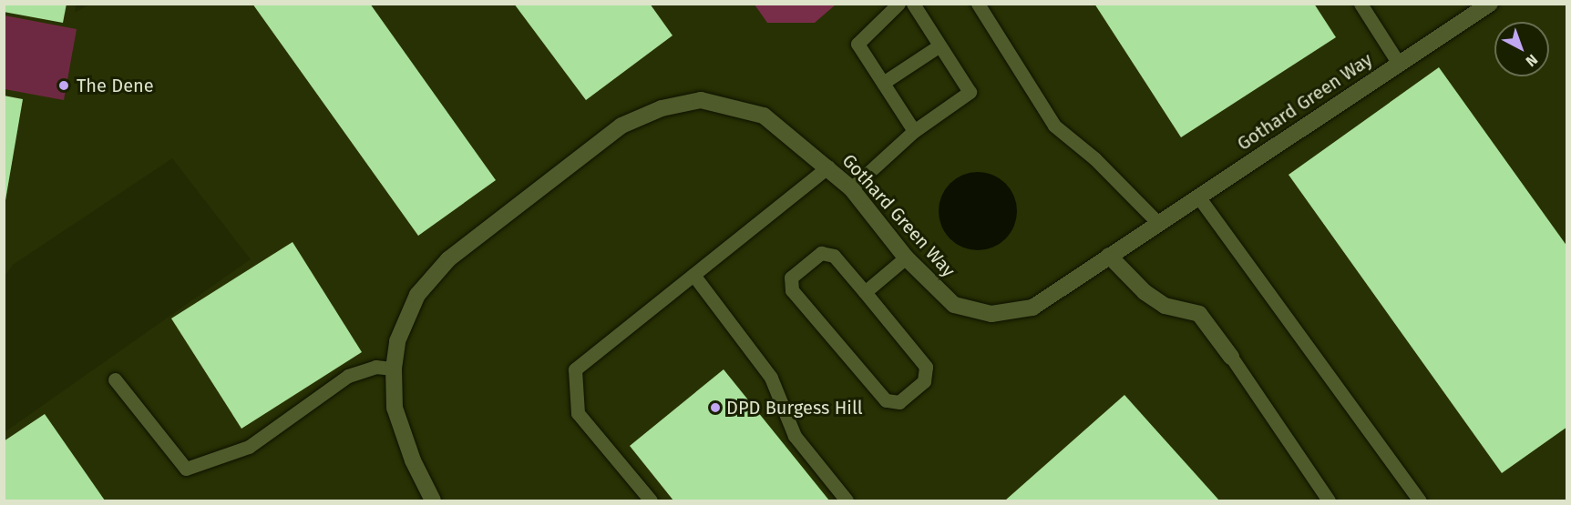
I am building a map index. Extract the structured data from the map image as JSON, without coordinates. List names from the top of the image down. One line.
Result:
{"streets":{"street":["Gothard Green Way"]},"places":["The Dene","DPD Burgess Hill"],"north":"bottom right"}
